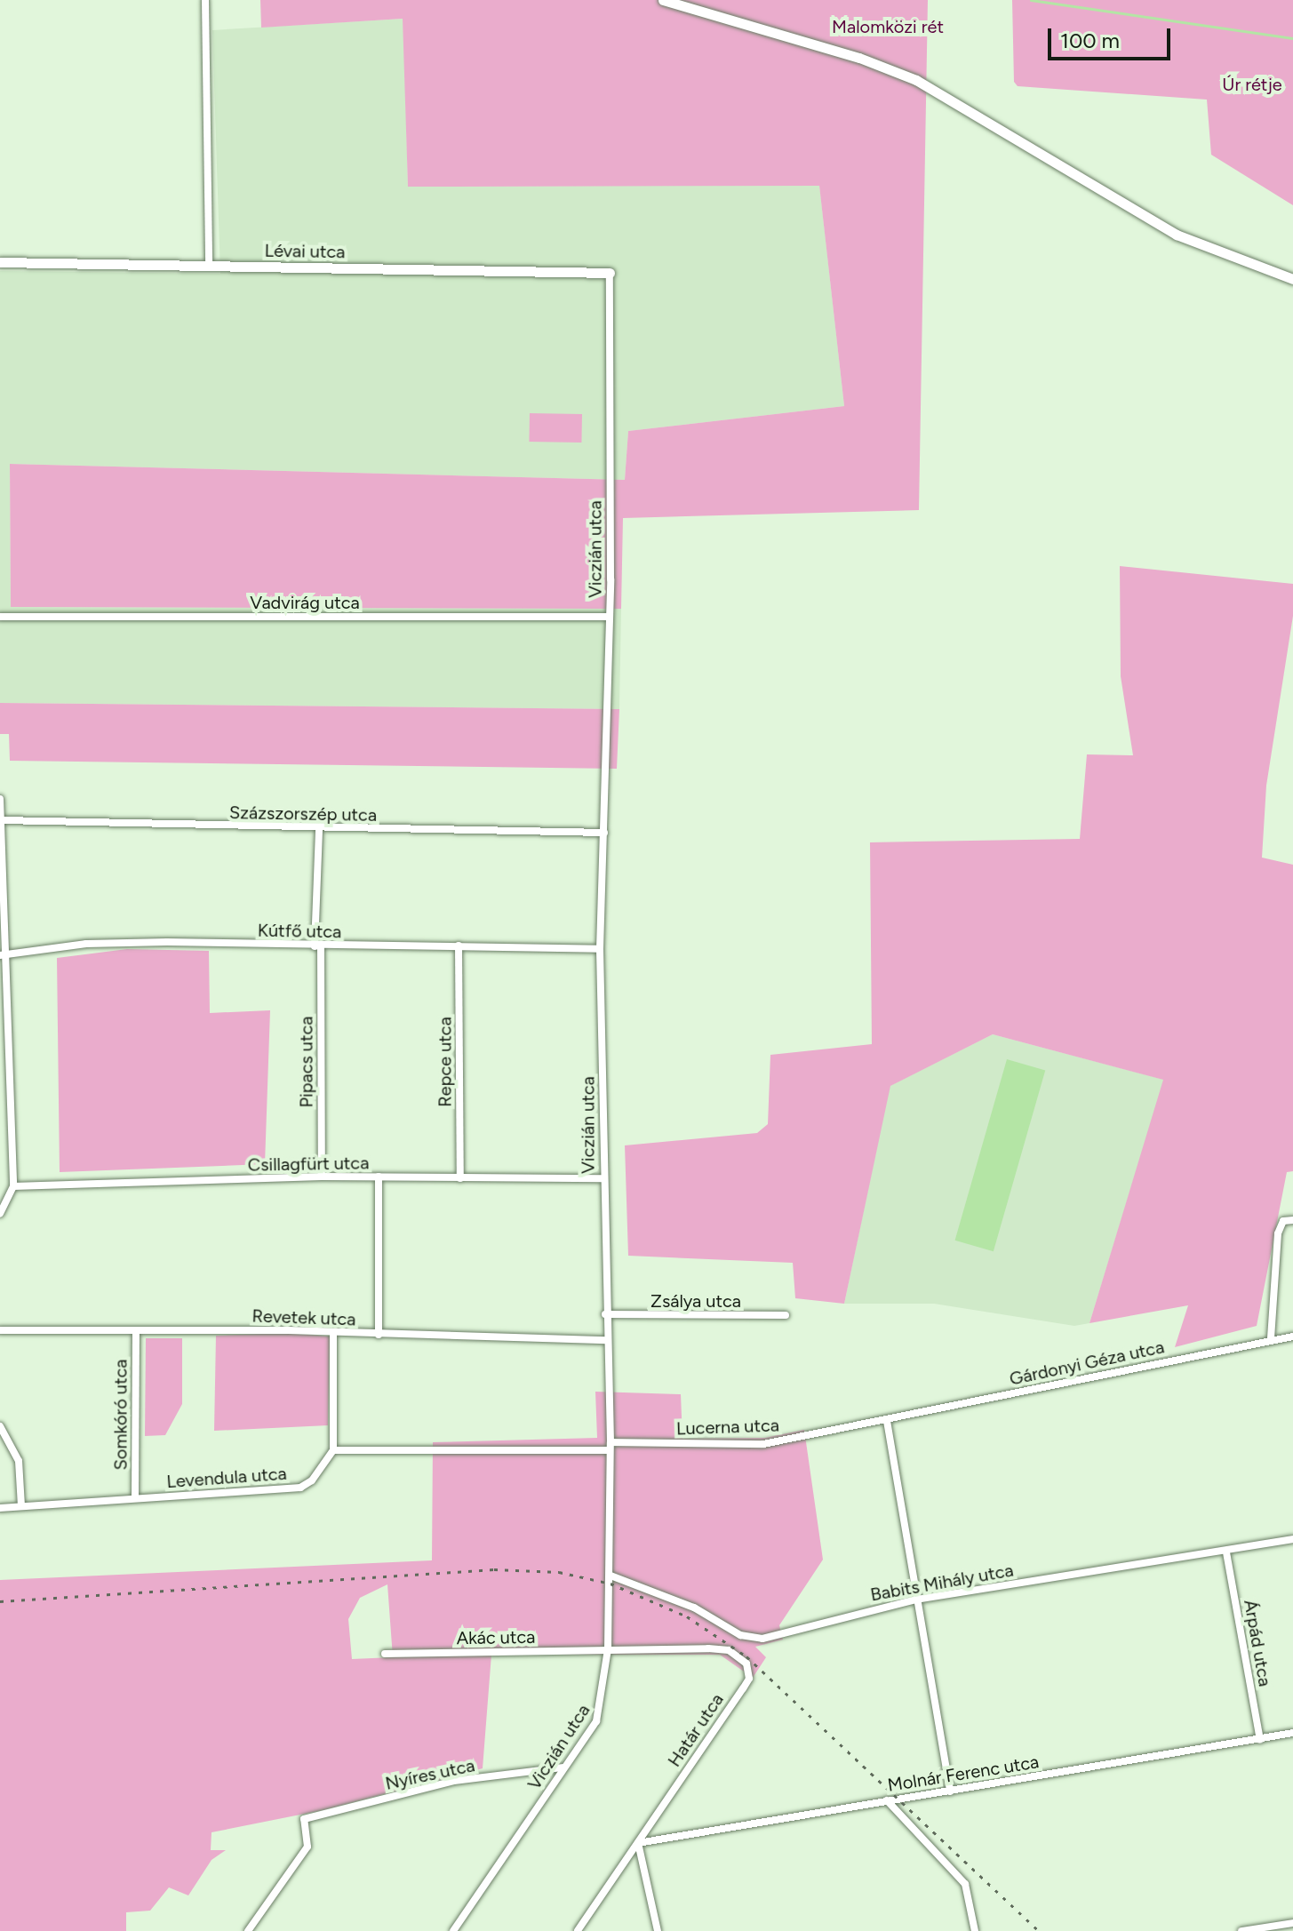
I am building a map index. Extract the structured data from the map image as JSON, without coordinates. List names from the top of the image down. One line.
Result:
{"streets":{"main road":["Lévai utca"],"street":["Viczián utca","Vadvirág utca","Százszorszép utca","Kútfő utca","Pipacs utca","Repce utca","Csillagfürt utca","Zsálya utca","Revetek utca","Gárdonyi Géza utca","Somkóró utca","Lucerna utca","Levendula utca","Babits Mihály utca","Akác utca","Árpád utca","Határ utca","Molnár Ferenc utca","Nyíres utca"]},"crossings":[["Lévai utca","Viczián utca"],["Viczián utca","Vadvirág utca"],["Viczián utca","Százszorszép utca"],["Viczián utca","Kútfő utca"],["Viczián utca","Csillagfürt utca"],["Viczián utca","Zsálya utca"],["Viczián utca","Revetek utca"],["Viczián utca","Lucerna utca"],["Viczián utca","Babits Mihály utca"],["Viczián utca","Akác utca"],["Viczián utca","Határ utca"],["Viczián utca","Nyíres utca"],["Százszorszép utca","Pipacs utca"],["Kútfő utca","Pipacs utca"],["Kútfő utca","Repce utca"],["Pipacs utca","Csillagfürt utca"],["Repce utca","Csillagfürt utca"],["Revetek utca","Somkóró utca"],["Gárdonyi Géza utca","Lucerna utca"],["Somkóró utca","Levendula utca"],["Babits Mihály utca","Árpád utca"],["Akác utca","Határ utca"],["Árpád utca","Molnár Ferenc utca"],["Határ utca","Molnár Ferenc utca"]],"parks":["Malomközi rét","Úr rétje"],"scale_bar":"100 m"}
